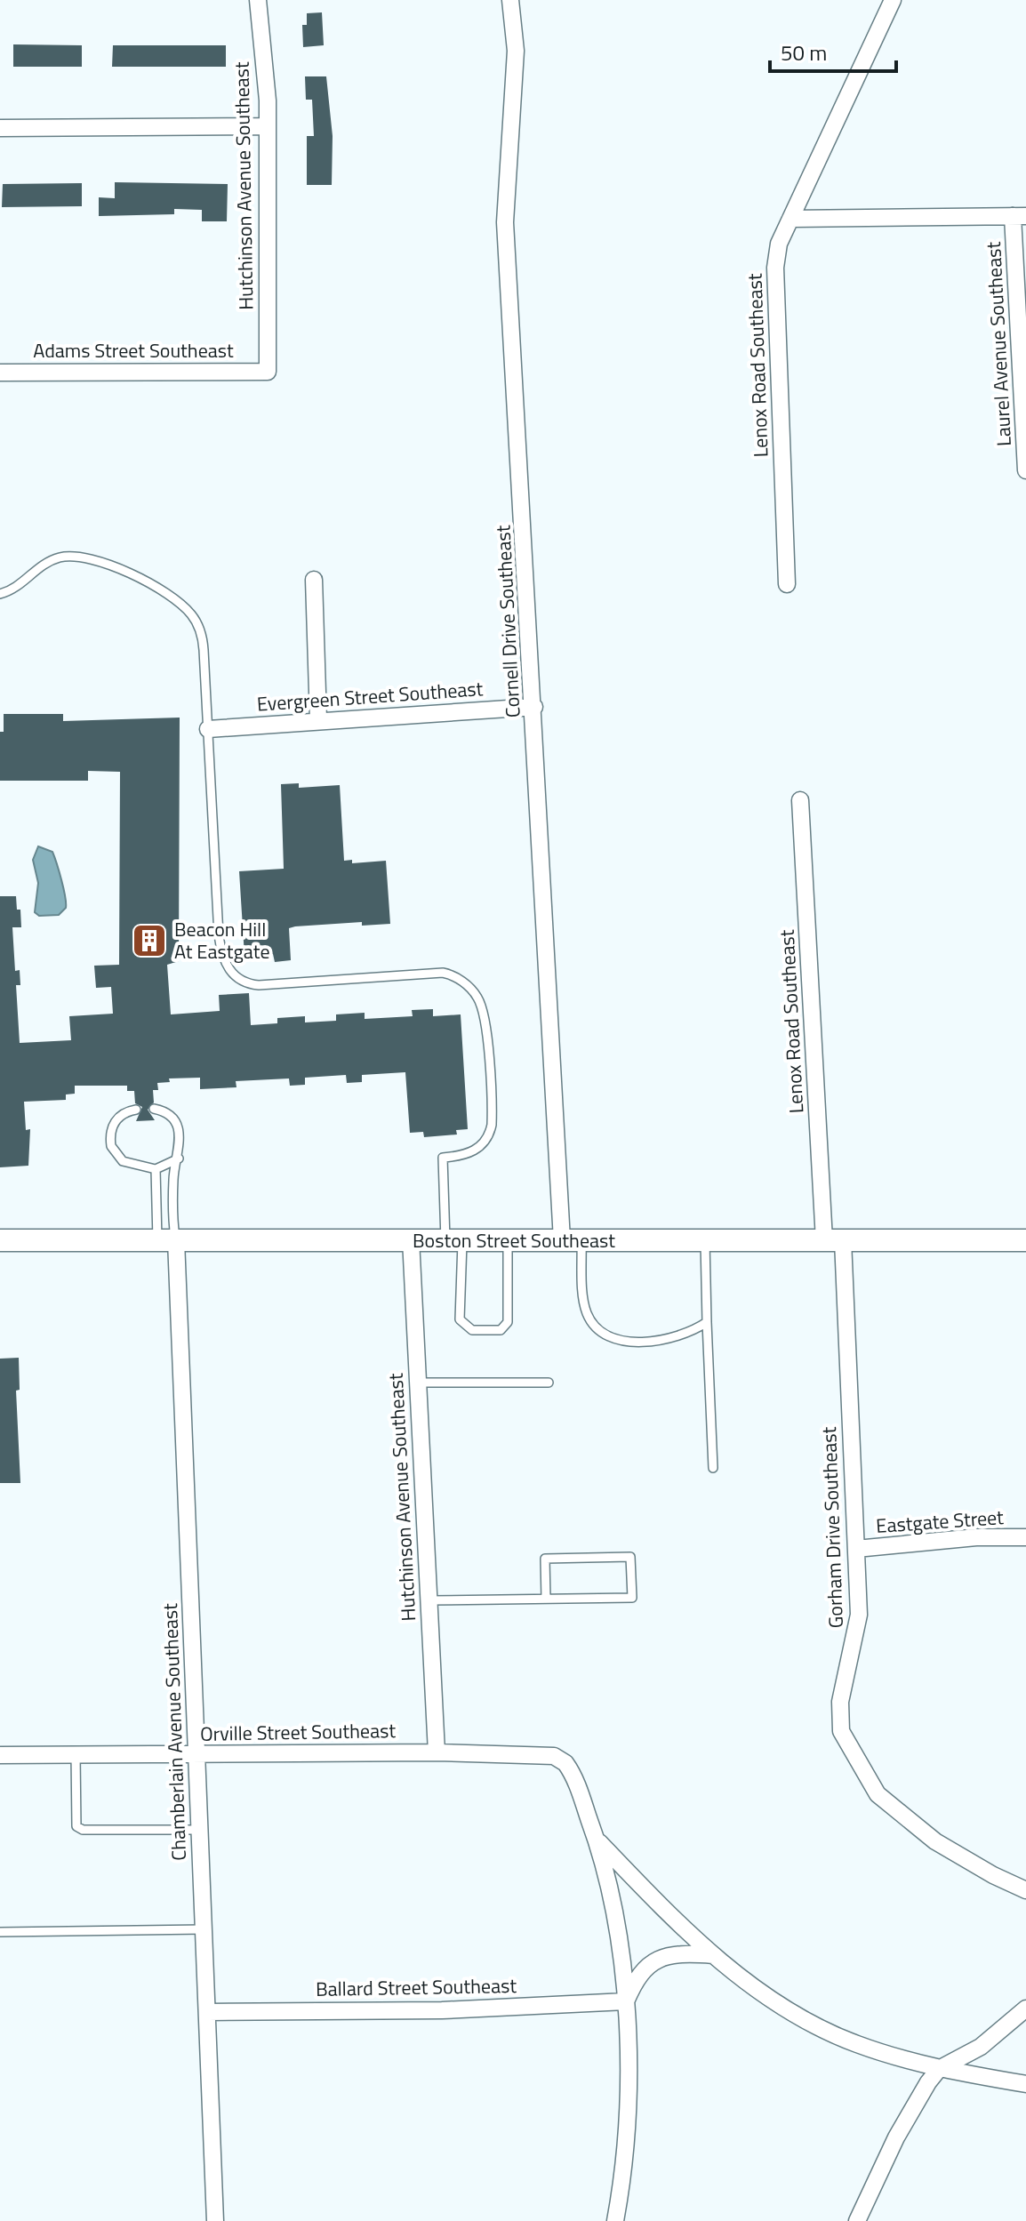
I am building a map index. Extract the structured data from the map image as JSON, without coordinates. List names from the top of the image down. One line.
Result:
{"streets":{"street":["Hutchinson Avenue Southeast","Laurel Avenue Southeast","Adams Street Southeast","Lenox Road Southeast","Cornell Drive Southeast","Evergreen Street Southeast","Boston Street Southeast","Eastgate Street","Gorham Drive Southeast","Chamberlain Avenue Southeast","Orville Street Southeast","Ballard Street Southeast"]},"crossings":[["Hutchinson Avenue Southeast","Adams Street Southeast"],["Hutchinson Avenue Southeast","Boston Street Southeast"],["Hutchinson Avenue Southeast","Orville Street Southeast"],["Lenox Road Southeast","Boston Street Southeast"],["Lenox Road Southeast","Gorham Drive Southeast"],["Cornell Drive Southeast","Evergreen Street Southeast"],["Cornell Drive Southeast","Boston Street Southeast"],["Boston Street Southeast","Gorham Drive Southeast"],["Boston Street Southeast","Chamberlain Avenue Southeast"],["Eastgate Street","Gorham Drive Southeast"],["Chamberlain Avenue Southeast","Orville Street Southeast"],["Chamberlain Avenue Southeast","Ballard Street Southeast"]],"places":{"building":["Beacon Hill At Eastgate"]},"scale_bar":"50 m"}
